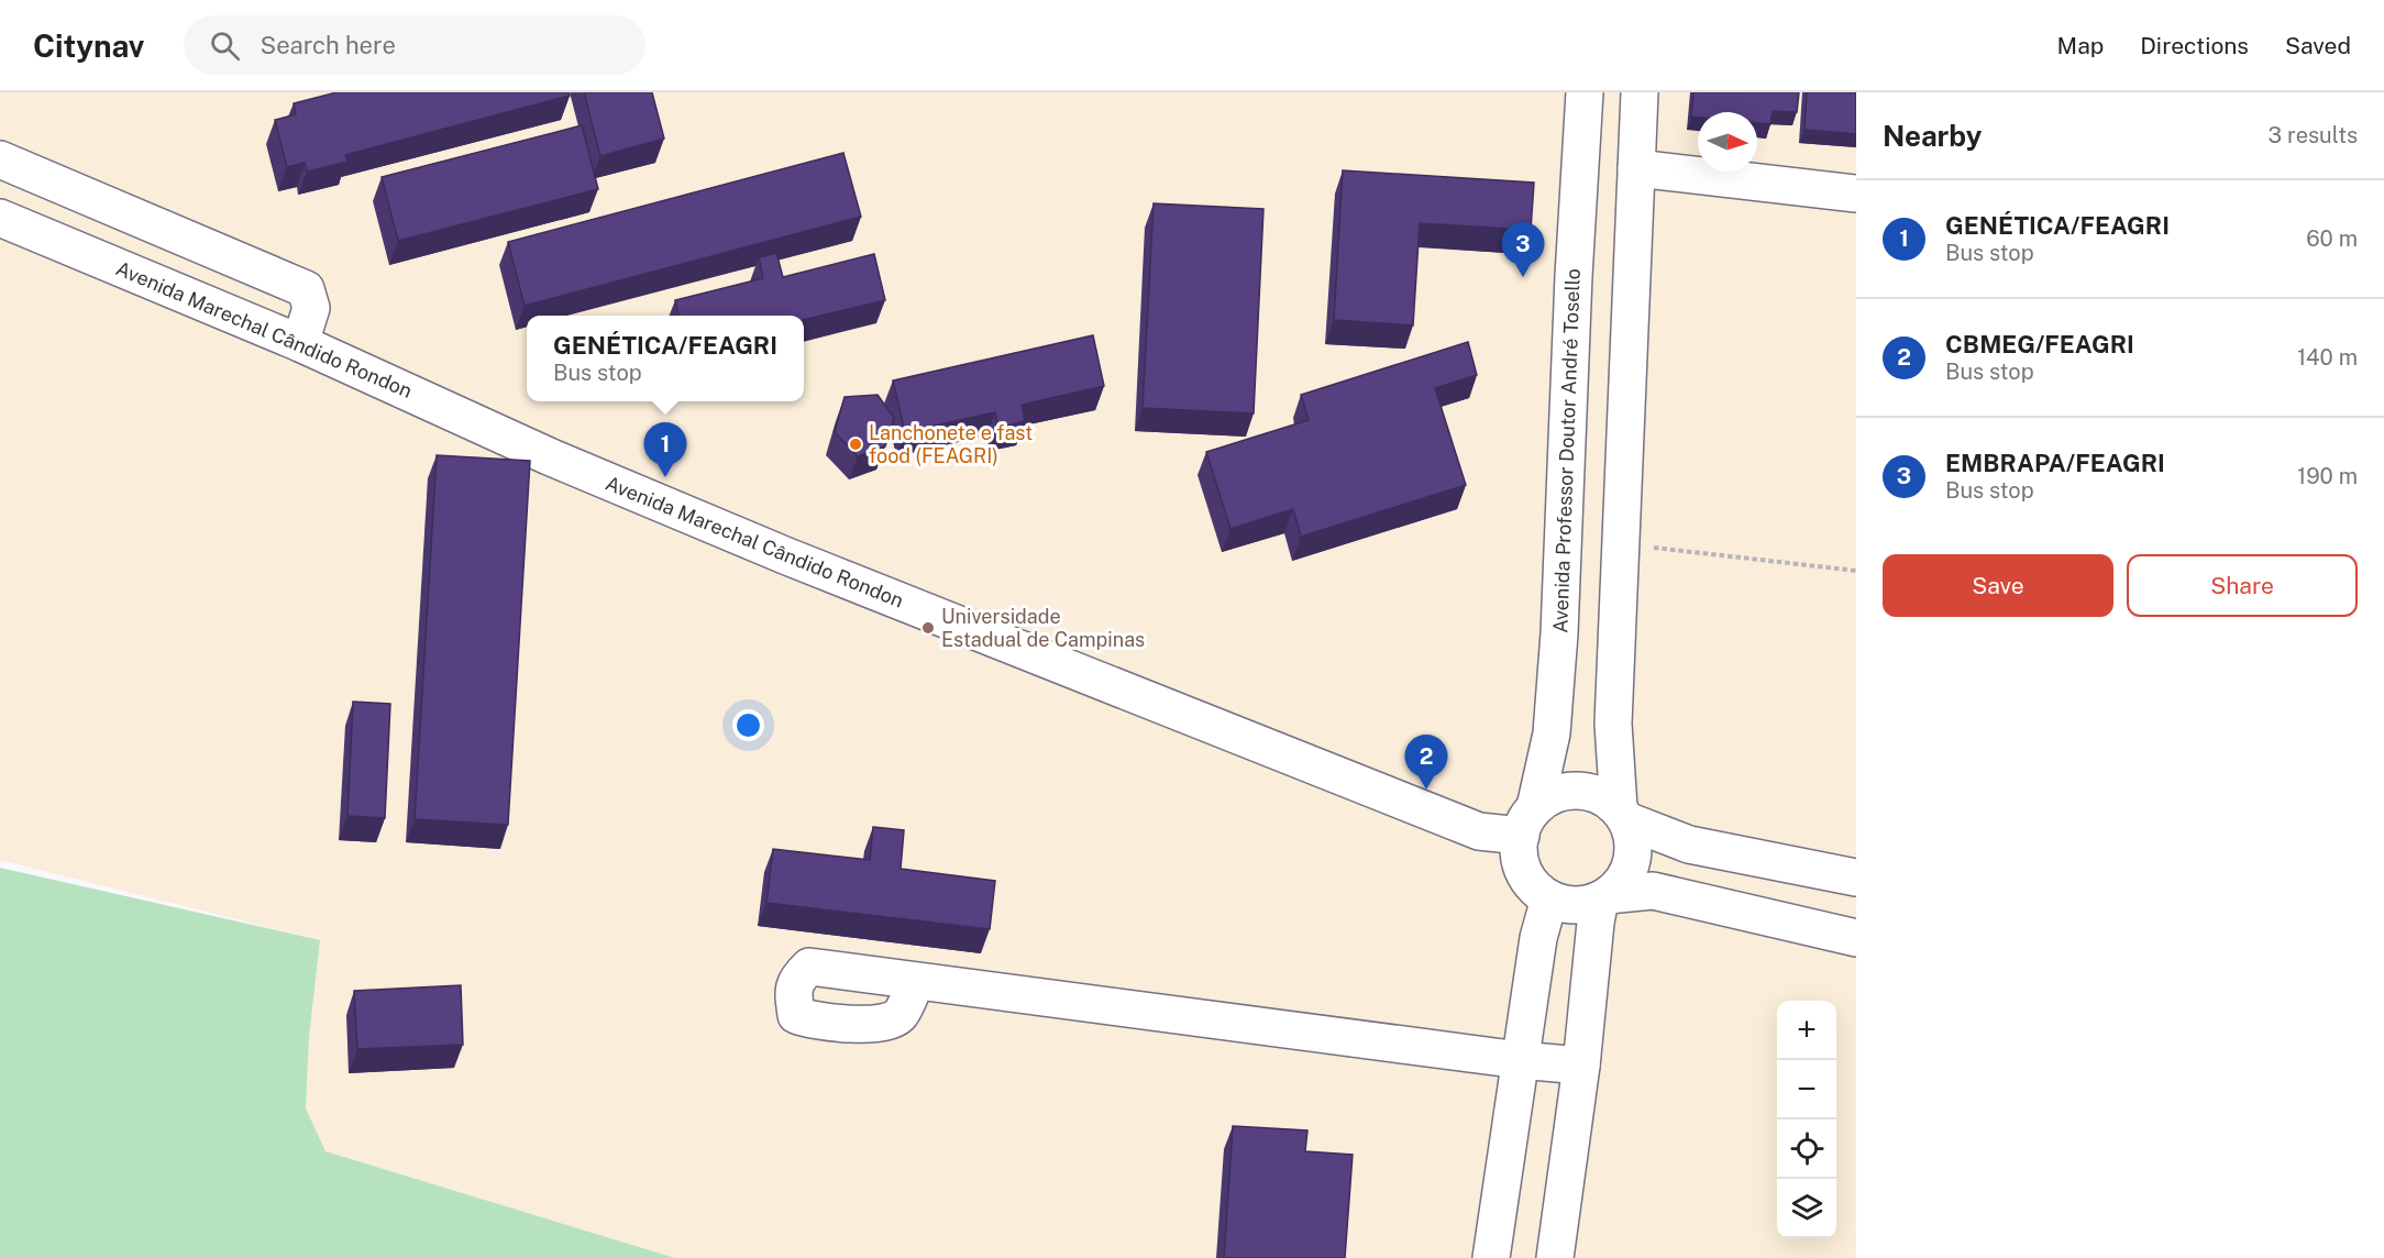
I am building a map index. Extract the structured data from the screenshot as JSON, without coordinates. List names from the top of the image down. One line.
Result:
{"streets":{"street":["Avenida Marechal Cândido Rondon","Avenida Professor Doutor André Tosello"]},"crossings":[["Avenida Marechal Cândido Rondon","Avenida Professor Doutor André Tosello"]],"places":["Lanchonete e fast food (FEAGRI)","Universidade Estadual de Campinas"],"north":"right","page":{"header":"Citynav","search":"Search here","nav":["Map","Directions","Saved"],"heading":["Nearby","3 results"],"list":[{"mark":"1","name":"GENÉTICA/FEAGRI","note":"Bus stop","value":"60 m"},{"mark":"2","name":"CBMEG/FEAGRI","note":"Bus stop","value":"140 m"},{"mark":"3","name":"EMBRAPA/FEAGRI","note":"Bus stop","value":"190 m"}],"pins":["3","1","2"],"popup":["GENÉTICA/FEAGRI","Bus stop"],"buttons":["Save","Share"],"map_buttons":["+","−"]}}
